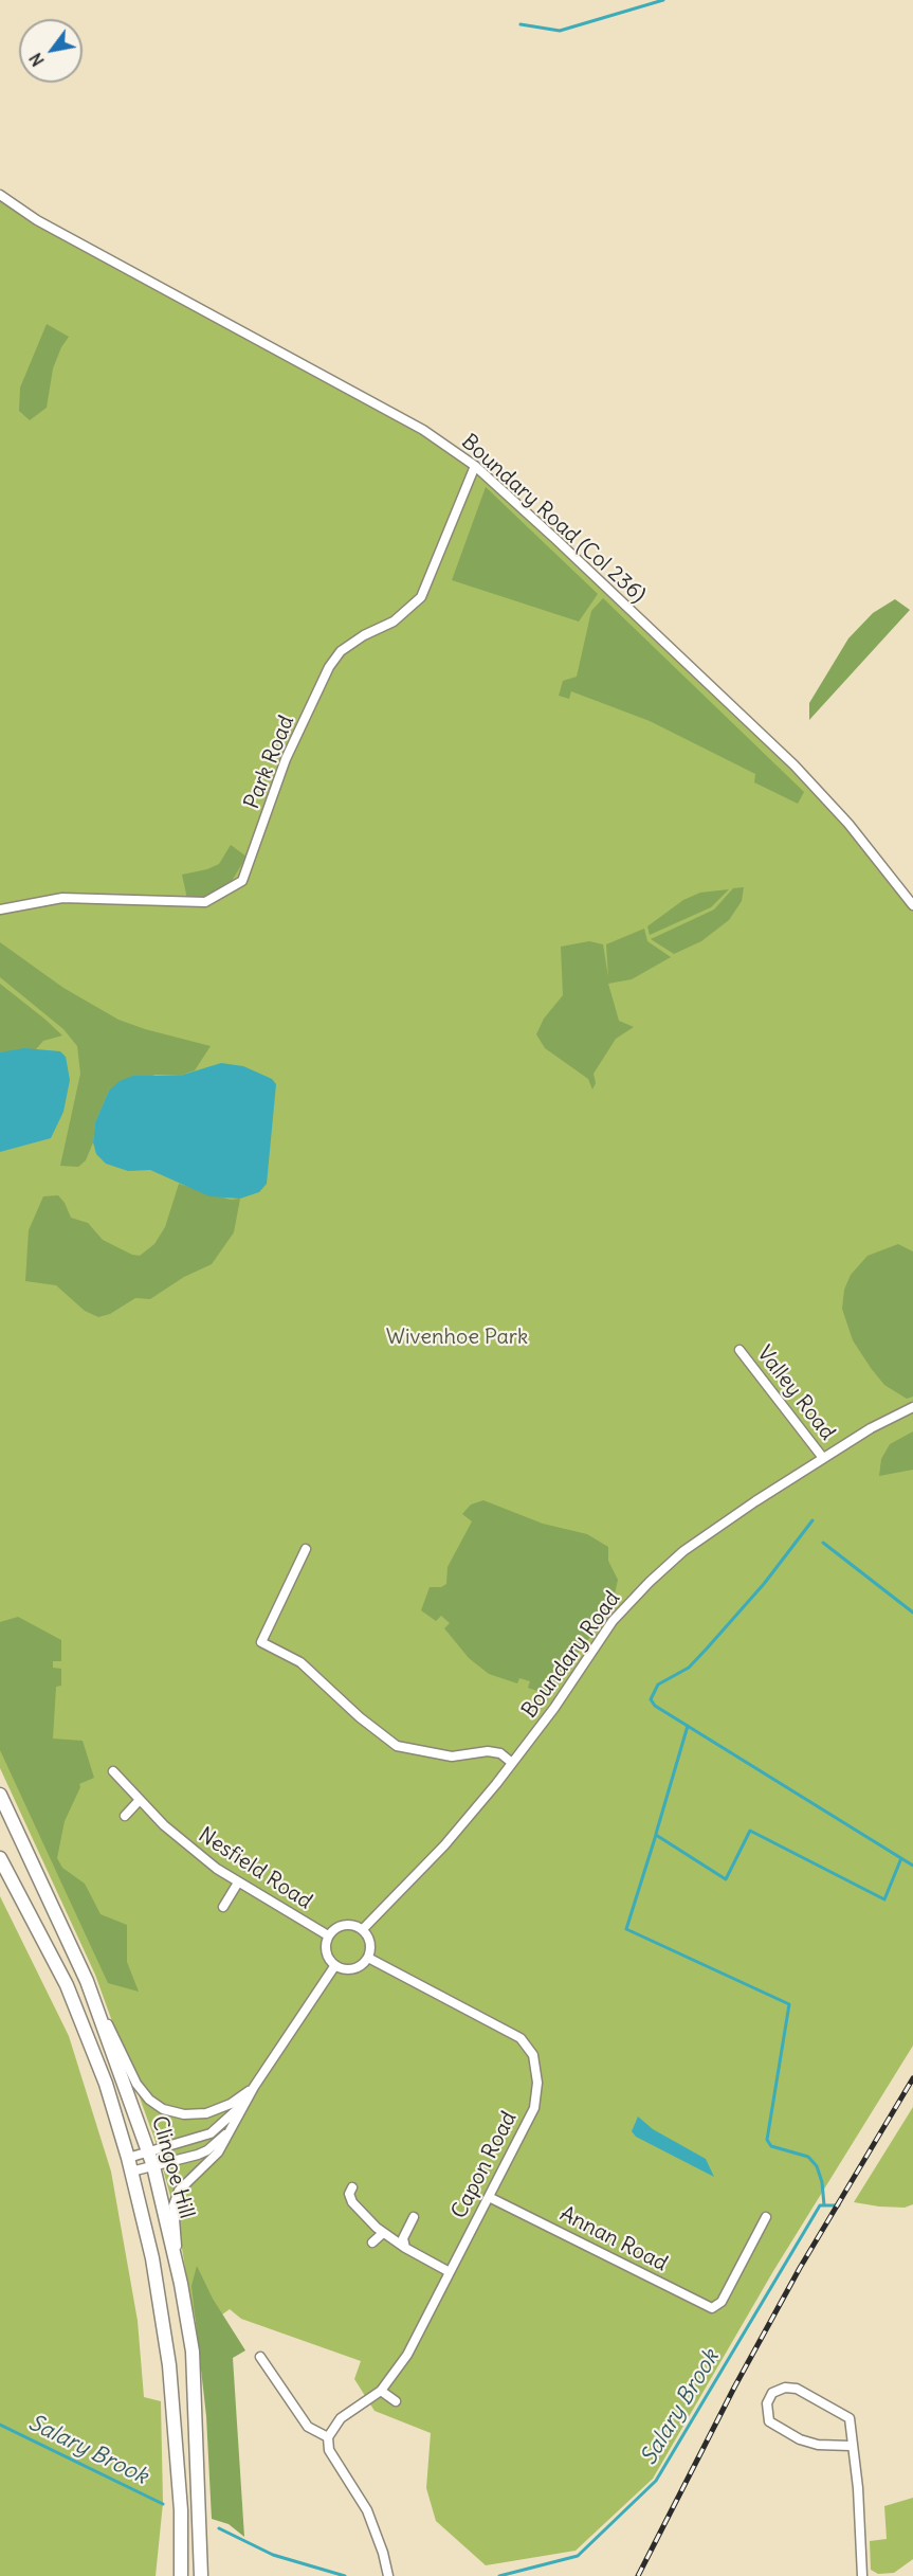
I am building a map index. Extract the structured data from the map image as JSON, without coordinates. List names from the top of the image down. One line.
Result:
{"streets":{"main road":["Clingoe Hill"],"street":["Boundary Road (Col 236)","Park Road","Valley Road","Boundary Road","Nesfield Road","Capon Road","Annan Road"]},"crossings":[["Boundary Road (Col 236)","Park Road"],["Valley Road","Boundary Road"],["Boundary Road","Nesfield Road"],["Boundary Road","Capon Road"],["Nesfield Road","Capon Road"],["Capon Road","Annan Road"]],"water":["Salary Brook"],"parks":["Wivenhoe Park"],"north":"bottom left"}
